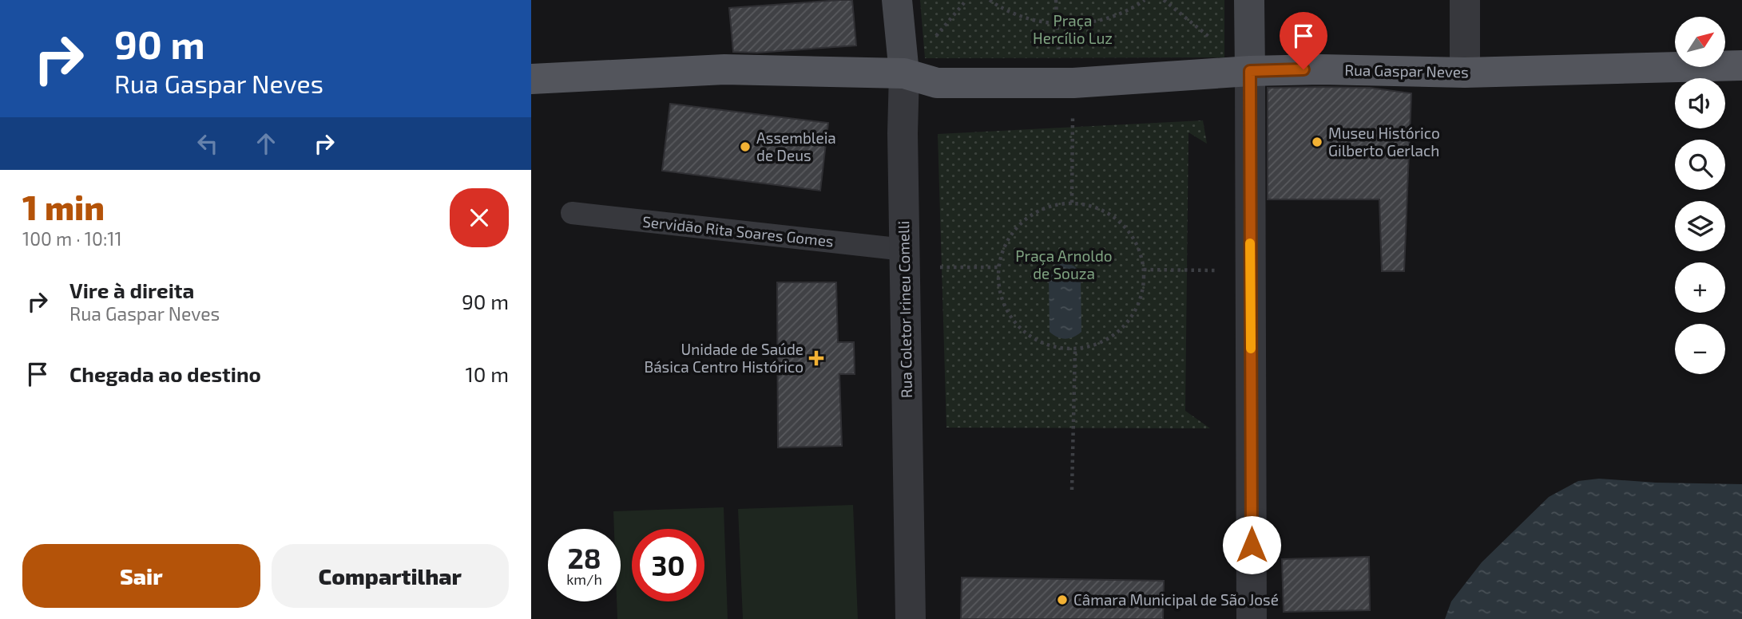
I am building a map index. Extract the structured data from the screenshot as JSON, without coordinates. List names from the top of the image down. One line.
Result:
{"streets":{"main road":["Rua Gaspar Neves","Rua Coletor Irineu Comelli"],"lane":["Servidão Rita Soares Gomes"]},"crossings":[["Rua Gaspar Neves","Rua Coletor Irineu Comelli"],["Servidão Rita Soares Gomes","Rua Coletor Irineu Comelli"]],"parks":["Praça Hercílio Luz","Praça Arnoldo de Souza"],"places":{"other":["Museu Histórico Gilberto Gerlach","Assembleia de Deus","Câmara Municipal de São José"],"health":["Unidade de Saúde Básica Centro Histórico"]},"north":"top right","page":{"turn":["90 m","Rua Gaspar Neves"],"map_buttons":["+","−"],"heading":["1 min","100 m · 10:11"],"list":[{"name":"Vire à direita","note":"Rua Gaspar Neves","value":"90 m"},{"name":"Chegada ao destino","value":"10 m"}],"speed":"28 km/h","limit":"30","buttons":["Sair","Compartilhar"]}}
